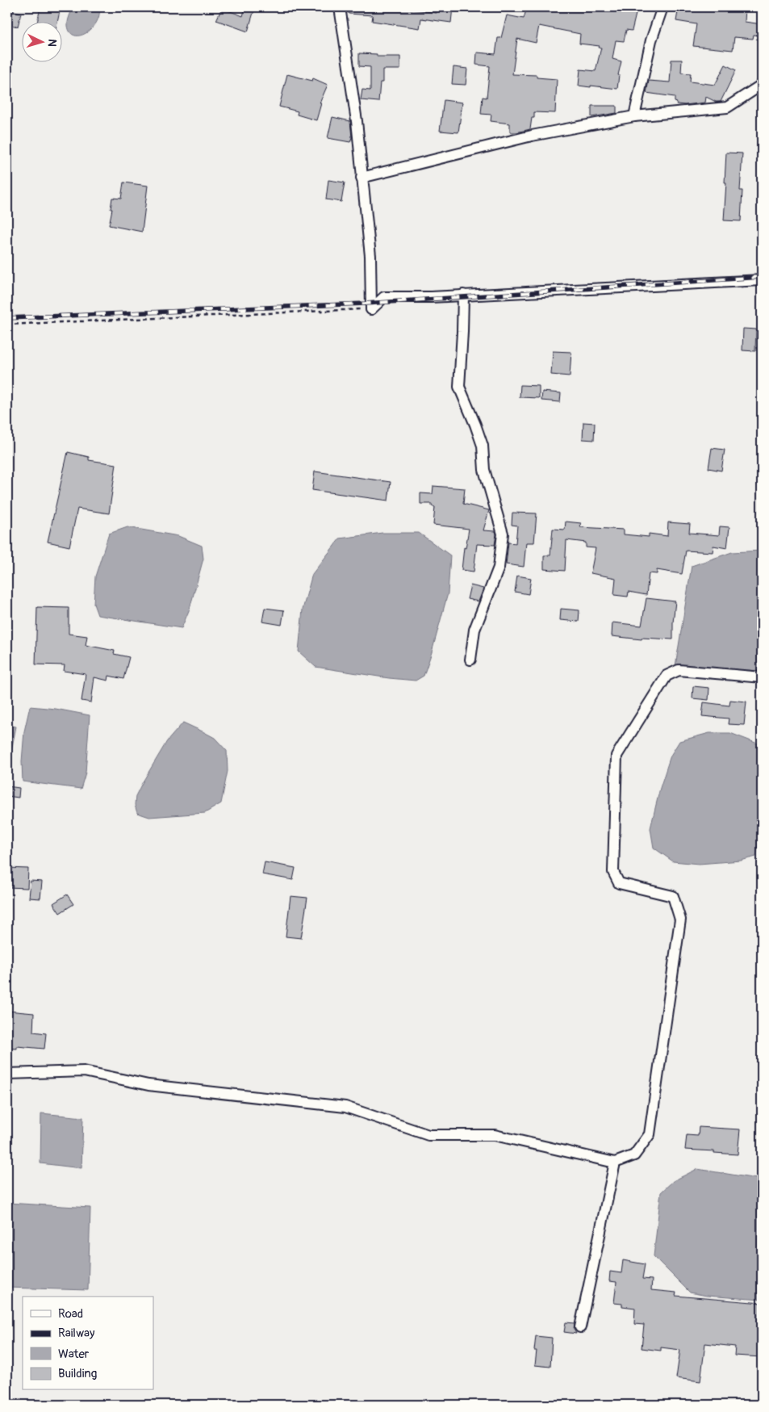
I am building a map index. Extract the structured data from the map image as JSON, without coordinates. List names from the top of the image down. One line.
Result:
{"legend":["Road","Railway","Water","Building"],"north":"right"}
